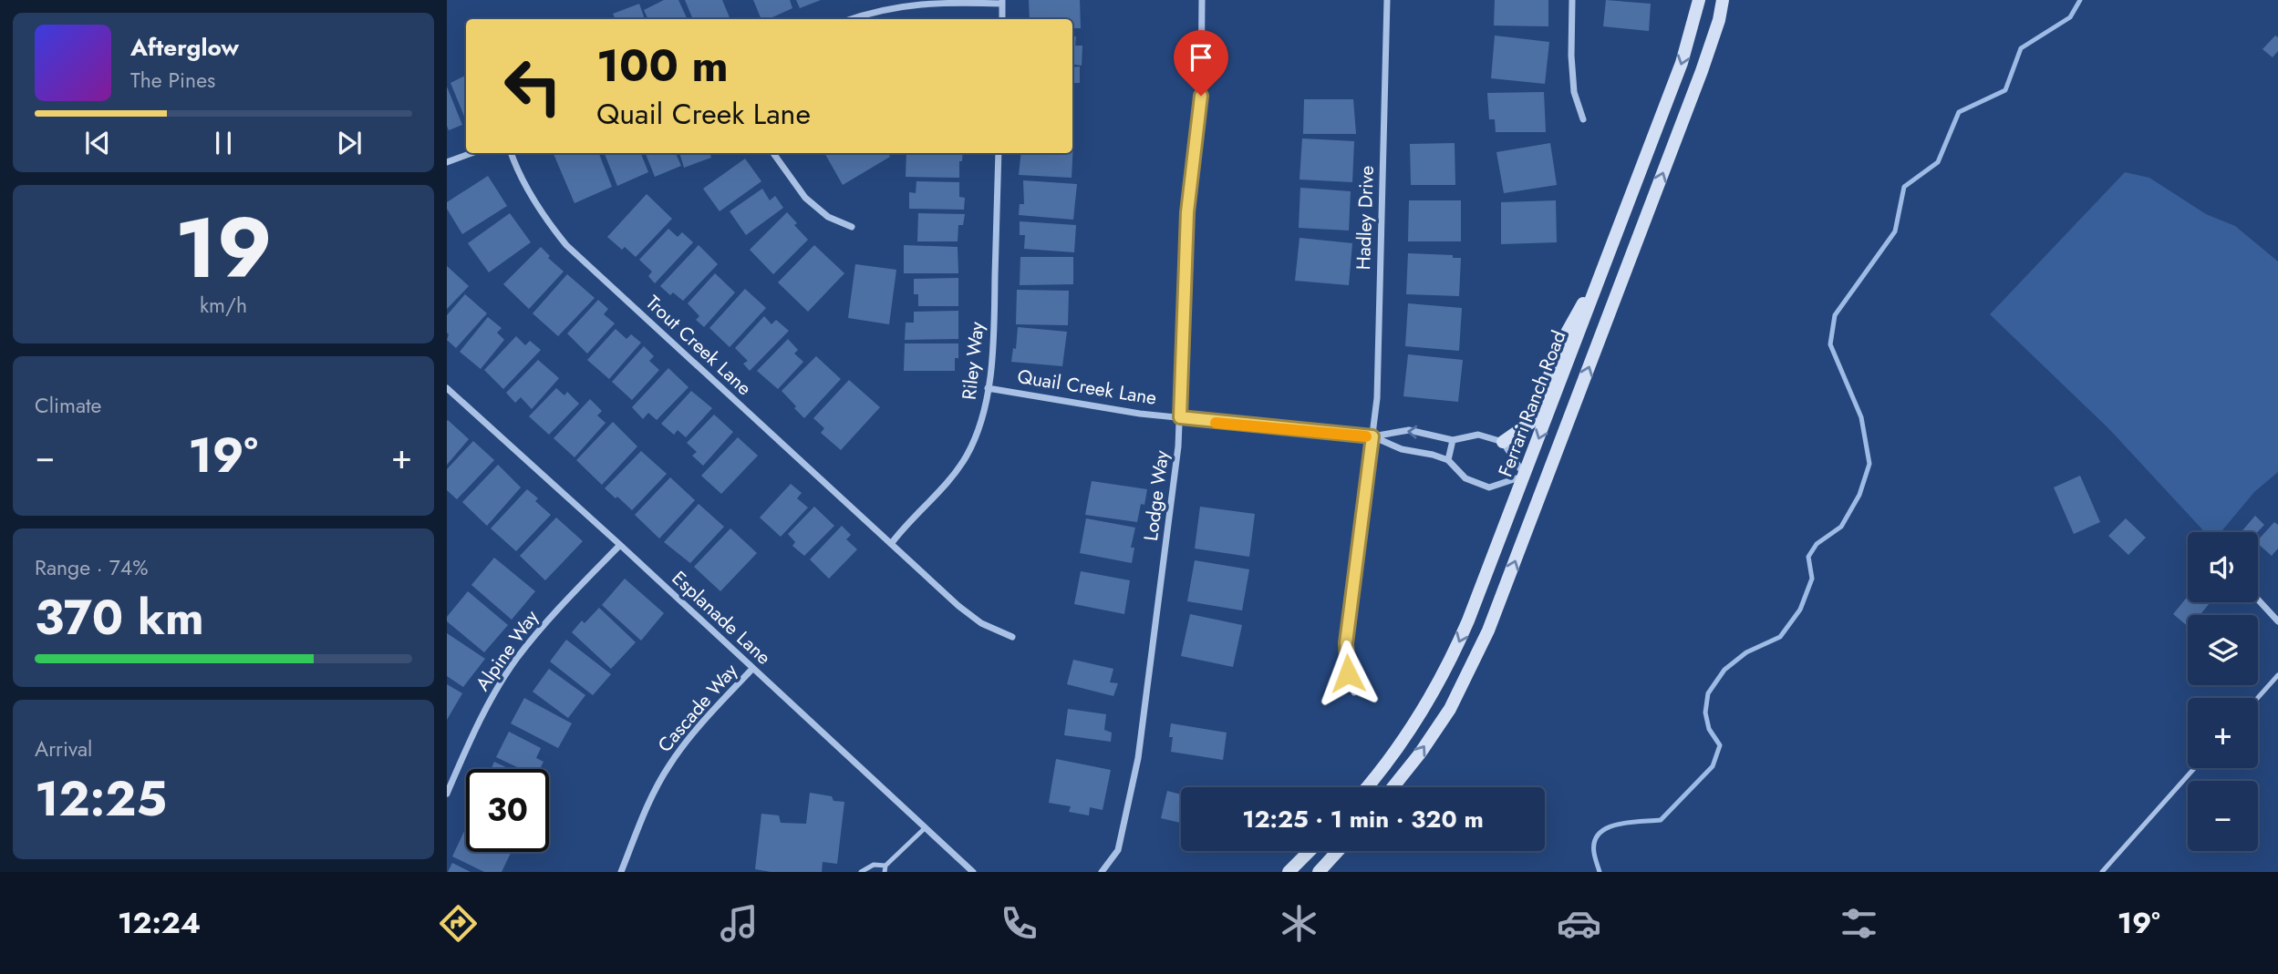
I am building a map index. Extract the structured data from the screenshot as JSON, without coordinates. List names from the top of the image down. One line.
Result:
{"streets":{"main road":["Ferrari Ranch Road"],"street":["Hadley Drive","Trout Creek Lane","Riley Way","Quail Creek Lane","Lodge Way","Esplanade Lane","Alpine Way","Cascade Way"]},"crossings":[["Hadley Drive","Quail Creek Lane"],["Trout Creek Lane","Riley Way"],["Riley Way","Quail Creek Lane"],["Quail Creek Lane","Lodge Way"],["Esplanade Lane","Alpine Way"],["Esplanade Lane","Cascade Way"]],"page":{"turn":["100 m","Quail Creek Lane"],"song":["Afterglow","The Pines"],"tile":[["19","km/h"],"Climate",["Range · 74%","370 km"],["Arrival","12:25"]],"heat":["−","19°","+"],"map_buttons":["+","−"],"limit":"30","trip":"12:25 · 1 min · 320 m","tabs":["12:24","19°"]}}
